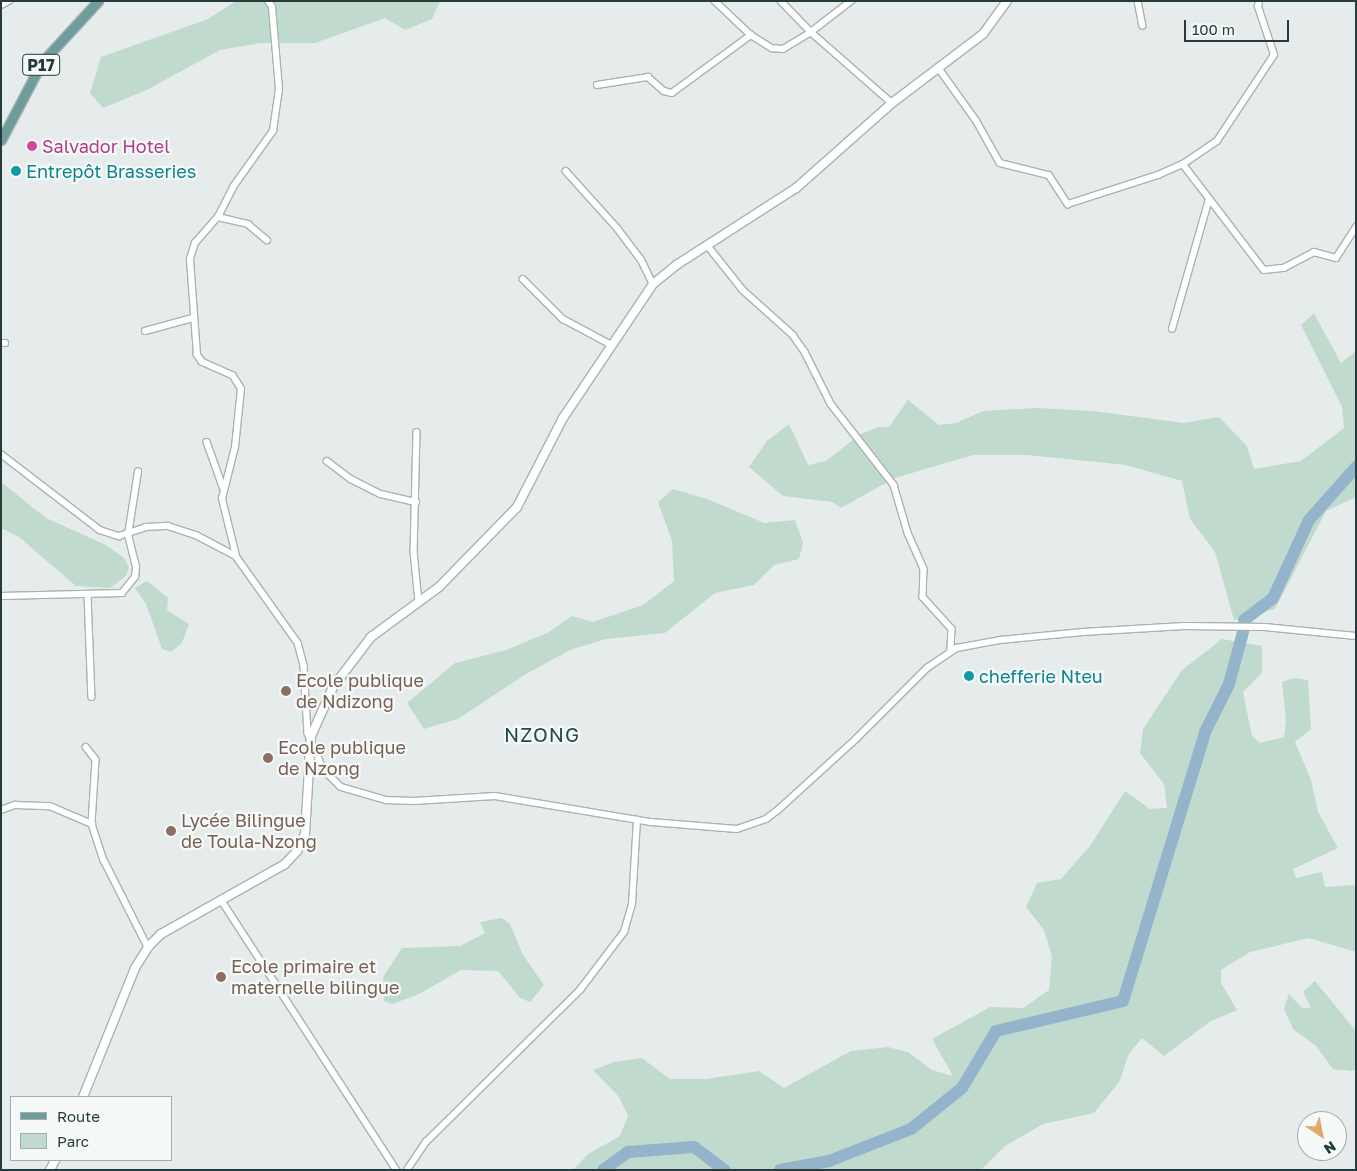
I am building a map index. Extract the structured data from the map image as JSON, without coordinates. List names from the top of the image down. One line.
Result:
{"streets":{"main road":["P17"]},"districts":["NZONG"],"places":["Salvador Hotel","Entrepôt Brasseries","chefferie Nteu","Ecole publique de Ndizong","Ecole publique de Nzong","Lycée Bilingue de Toula-Nzong","Ecole primaire et maternelle bilingue"],"legend":["Route","Parc"],"scale_bar":"100 m","north":"bottom right"}
